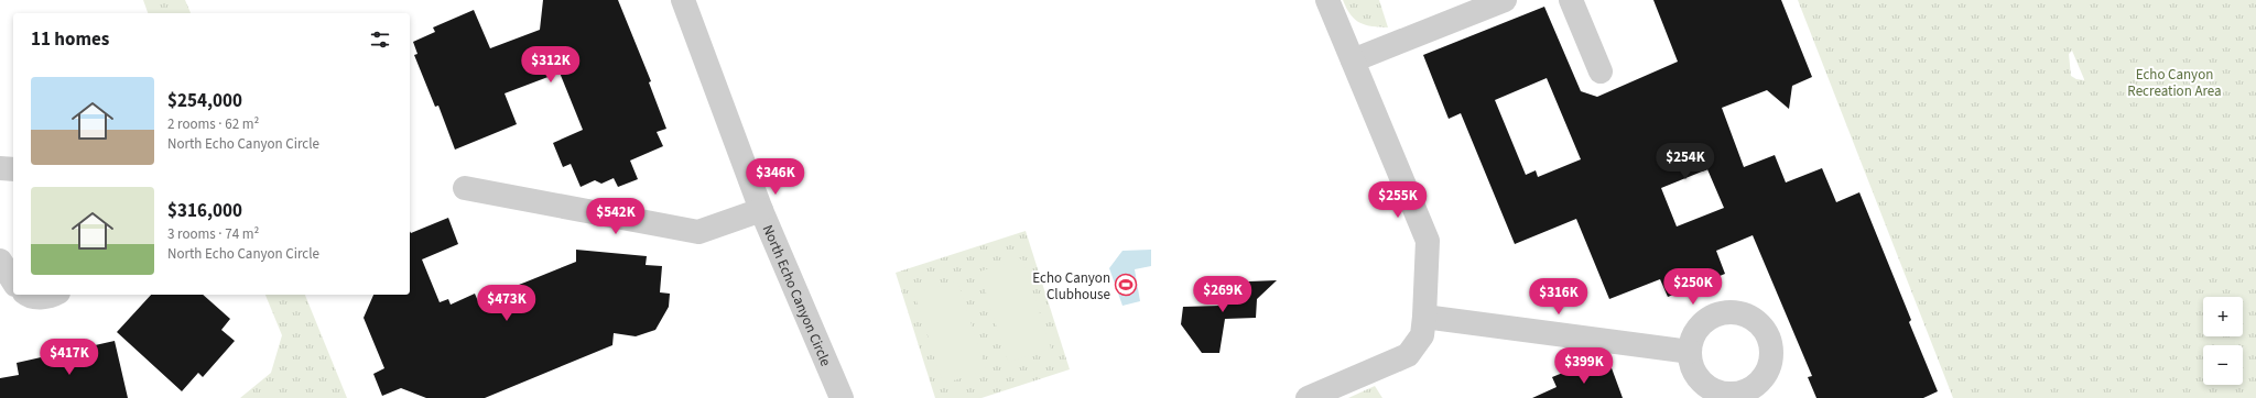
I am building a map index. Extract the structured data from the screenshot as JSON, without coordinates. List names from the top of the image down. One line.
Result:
{"streets":{"street":["North Echo Canyon Circle"]},"parks":["Echo Canyon Recreation Area"],"places":{"sports":["Echo Canyon Clubhouse"]},"page":{"heading":"11 homes","price":["$312K","$254K","$346K","$255K","$542K","$250K","$269K","$316K","$473K","$417K","$399K"],"list":[{"name":"$254,000","note":"2 rooms · 62 m² · North Echo Canyon Circle"},{"name":"$316,000","note":"3 rooms · 74 m² · North Echo Canyon Circle"}],"map_buttons":["+","−"]}}
